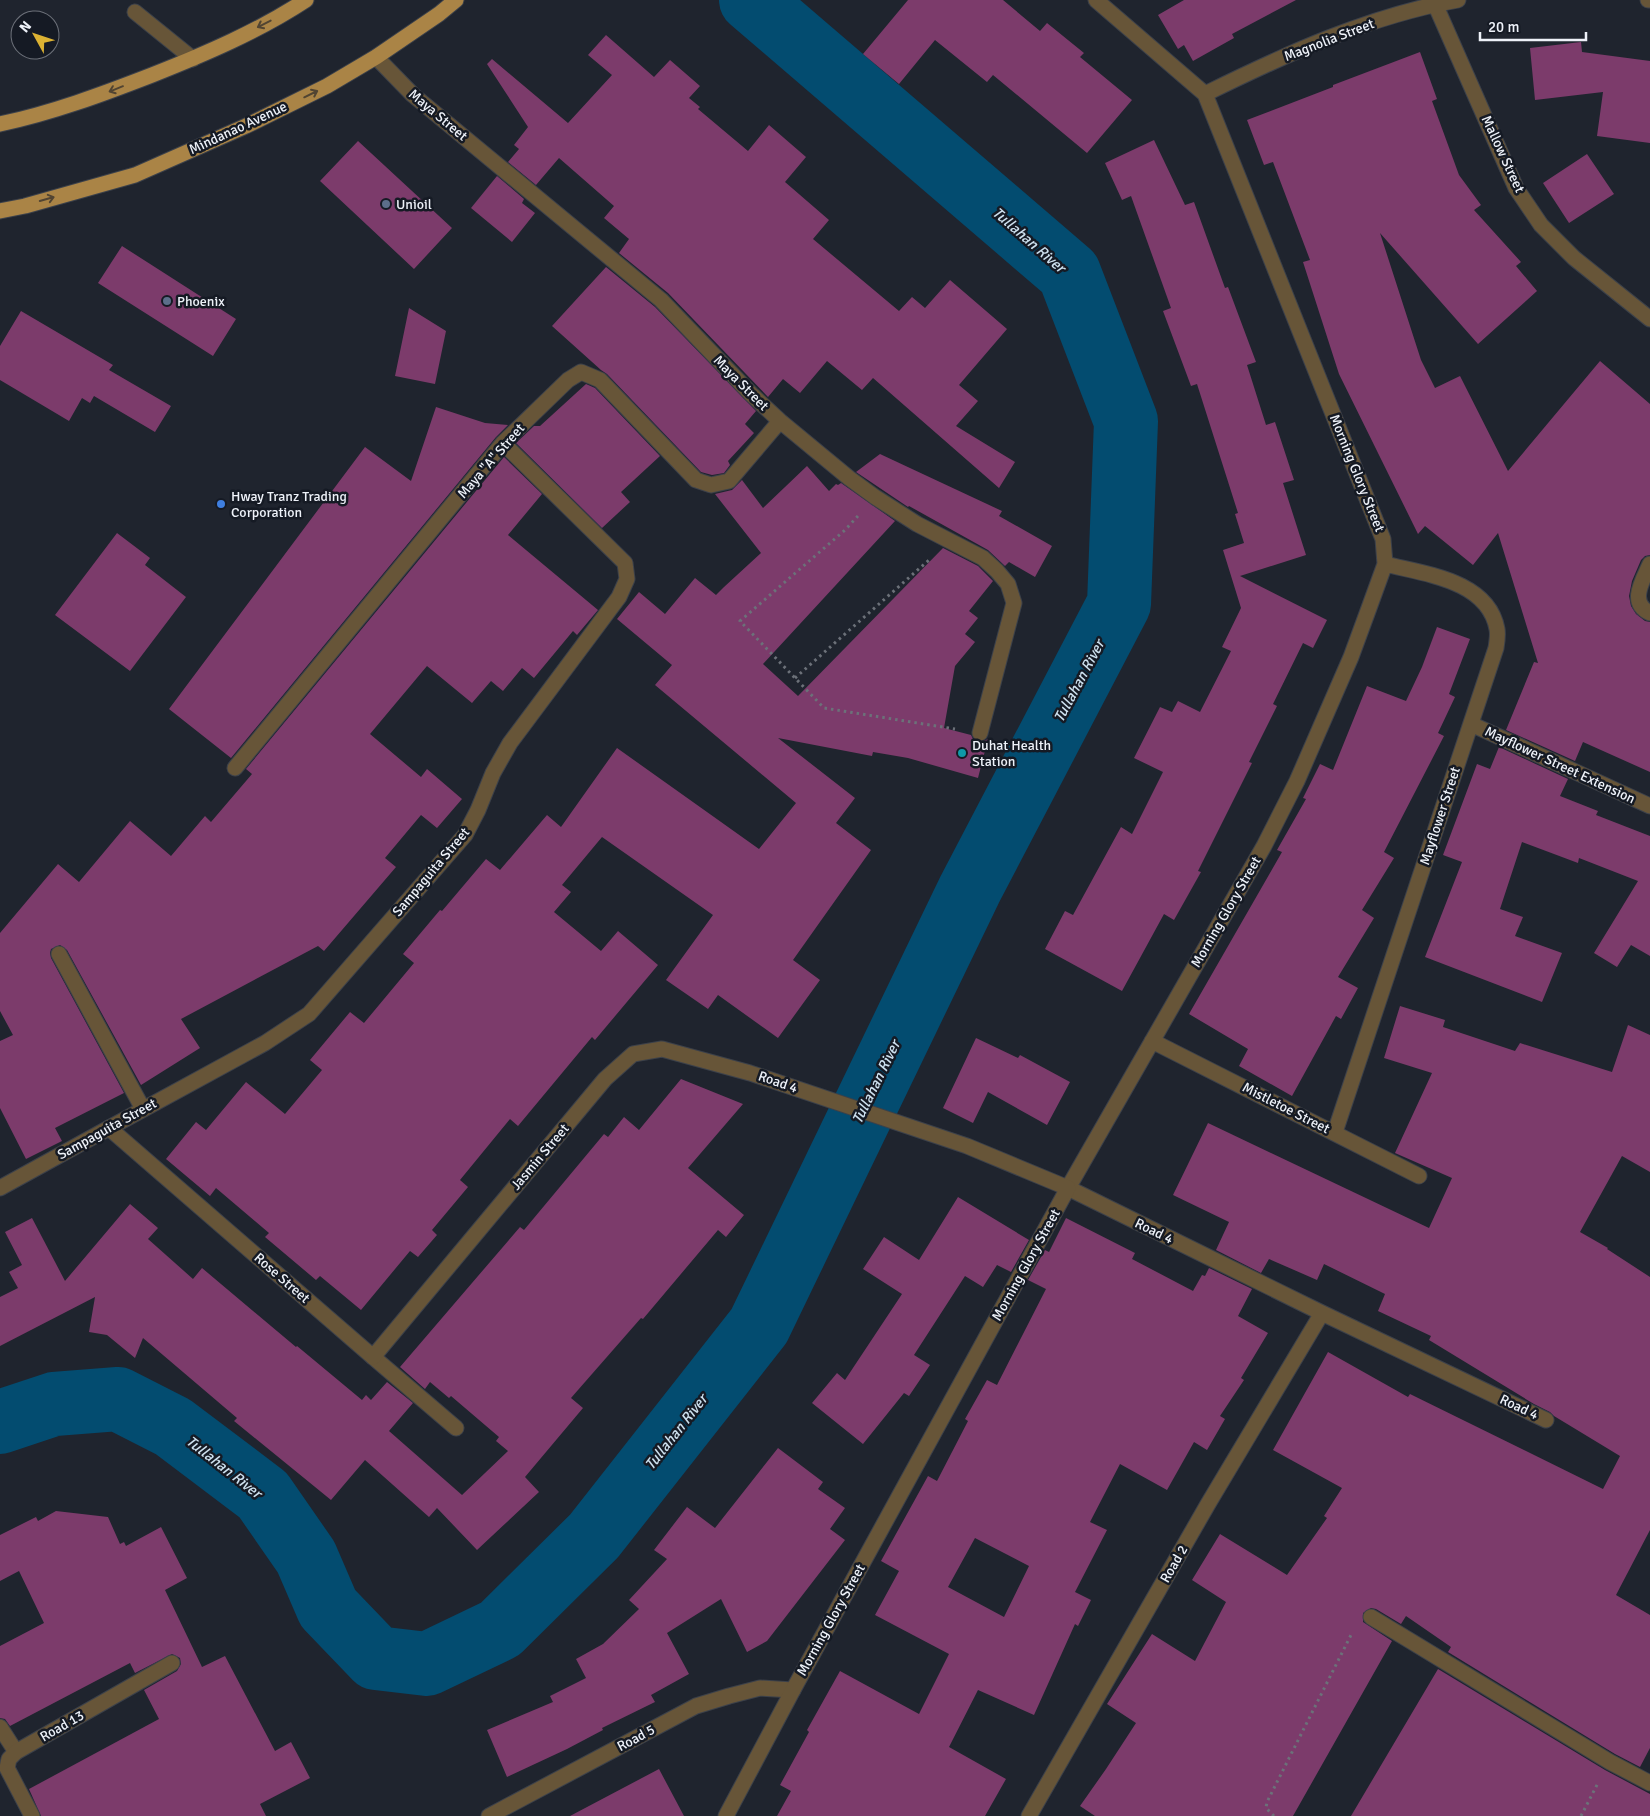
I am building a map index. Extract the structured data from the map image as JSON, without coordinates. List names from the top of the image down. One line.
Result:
{"streets":{"main road":["Mindanao Avenue"],"street":["Magnolia Street","Maya Street","Mallow Street","Maya \"A\" Street","Morning Glory Street","Mayflower Street Extension","Mayflower Street","Sampaguita Street","Road 4","Mistletoe Street","Jasmin Street","Rose Street","Road 2","Road 13","Road 5"]},"crossings":[["Magnolia Street","Mallow Street"],["Magnolia Street","Morning Glory Street"],["Maya Street","Mindanao Avenue"],["Maya Street","Maya \"A\" Street"],["Maya \"A\" Street","Sampaguita Street"],["Morning Glory Street","Mayflower Street"],["Morning Glory Street","Road 4"],["Morning Glory Street","Mistletoe Street"],["Morning Glory Street","Road 5"],["Mayflower Street Extension","Mayflower Street"],["Mayflower Street","Mistletoe Street"],["Sampaguita Street","Rose Street"],["Road 4","Jasmin Street"],["Road 4","Road 2"],["Jasmin Street","Rose Street"]],"water":["Tullahan River"],"places":["Unioil","Phoenix","Hway Tranz Trading Corporation","Duhat Health Station"],"scale_bar":"20 m","north":"top left"}
